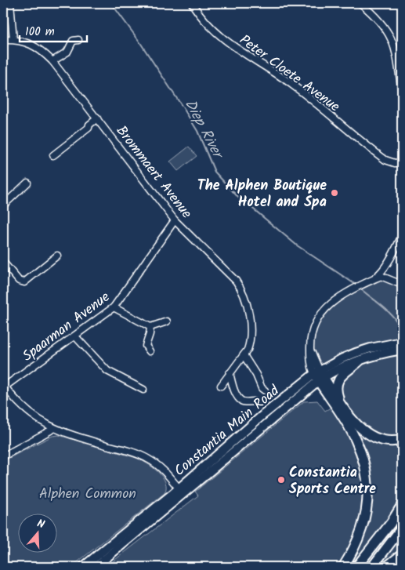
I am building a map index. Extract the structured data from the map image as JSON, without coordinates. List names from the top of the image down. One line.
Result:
{"streets":{"main road":["Constantia Main Road"],"street":["Peter Cloete Avenue","Brommaert Avenue","Spaarman Avenue"]},"crossings":[["Brommaert Avenue","Spaarman Avenue"]],"water":["Diep River"],"parks":["Alphen Common"],"places":["The Alphen Boutique Hotel and Spa","Constantia Sports Centre"],"scale_bar":"100 m","north":"top"}
